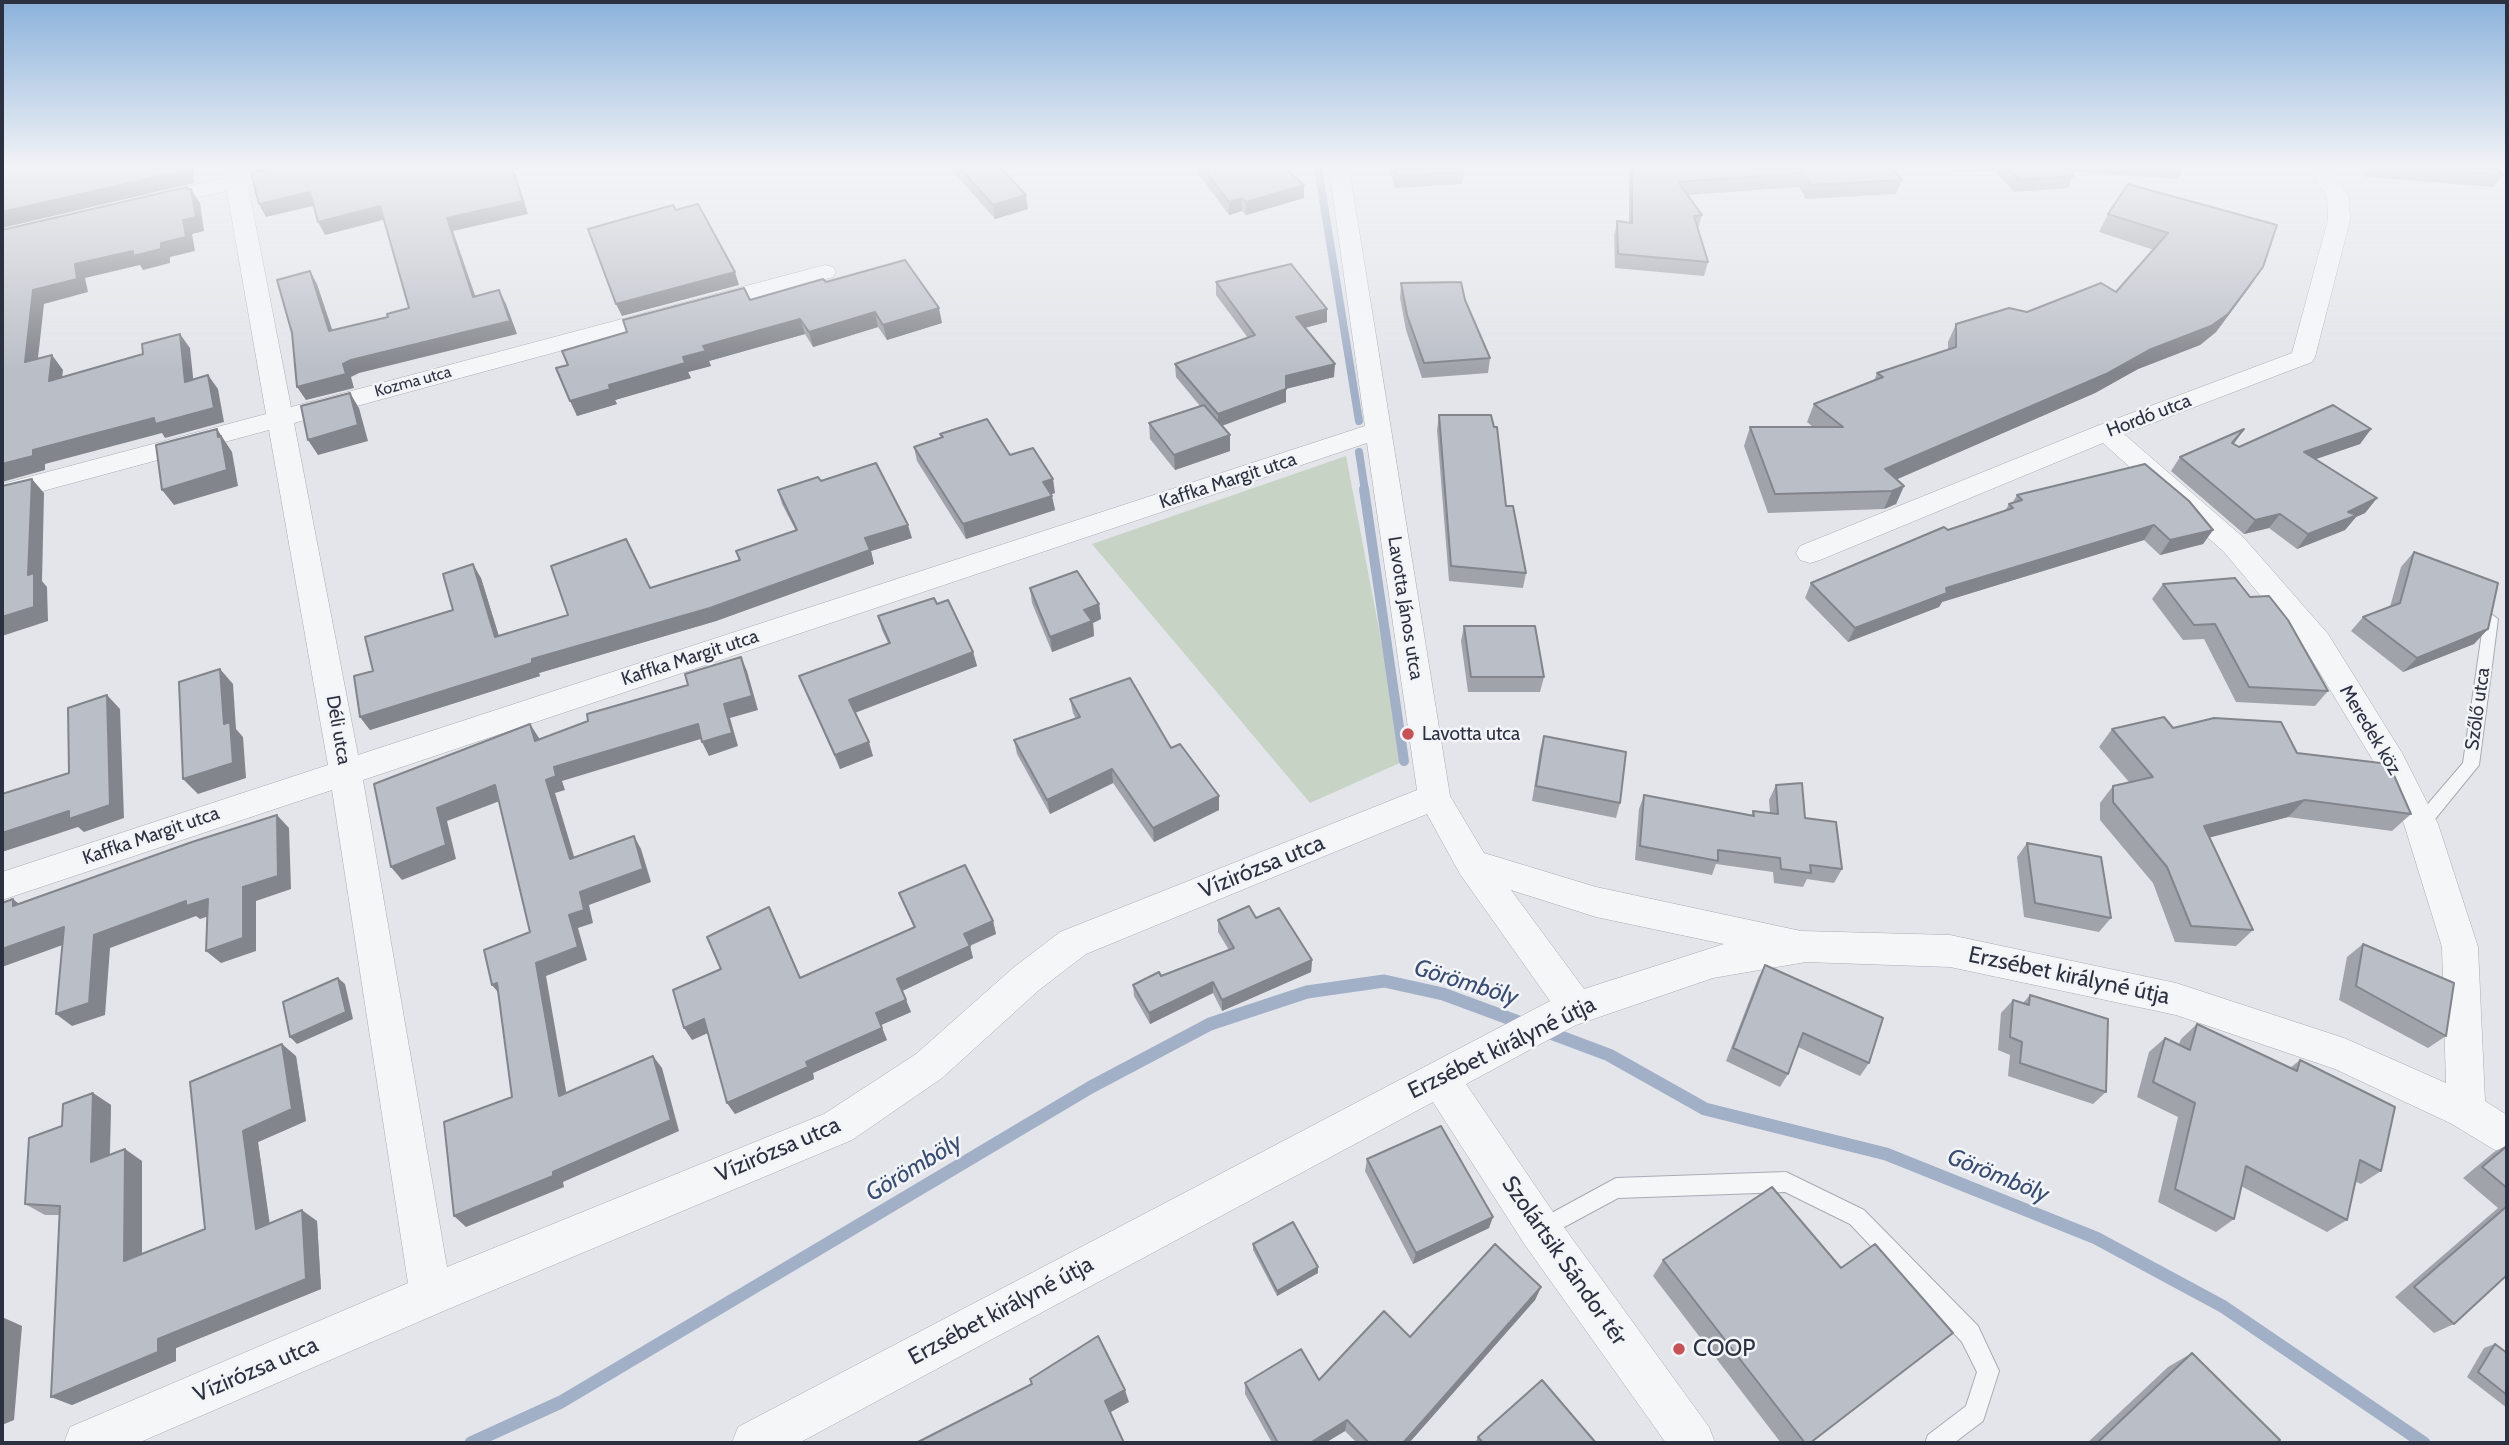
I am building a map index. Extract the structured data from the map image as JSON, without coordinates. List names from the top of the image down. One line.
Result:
{"streets":{"street":["Kozma utca","Hordó utca","Kaffka Margit utca","Lavotta János utca","Déli utca","Meredek köz","Vízirózsa utca","Erzsébet királyné útja","Szolártsik Sándor tér"],"lane":["Szőlő utca"]},"crossings":[["Kozma utca","Déli utca"],["Hordó utca","Meredek köz"],["Kaffka Margit utca","Lavotta János utca"],["Kaffka Margit utca","Déli utca"],["Lavotta János utca","Vízirózsa utca"],["Lavotta János utca","Erzsébet királyné útja"],["Szőlő utca","Meredek köz"],["Déli utca","Vízirózsa utca"],["Meredek köz","Erzsébet királyné útja"],["Erzsébet királyné útja","Szolártsik Sándor tér"]],"water":["Görömböly"],"places":["Lavotta utca","COOP"]}
